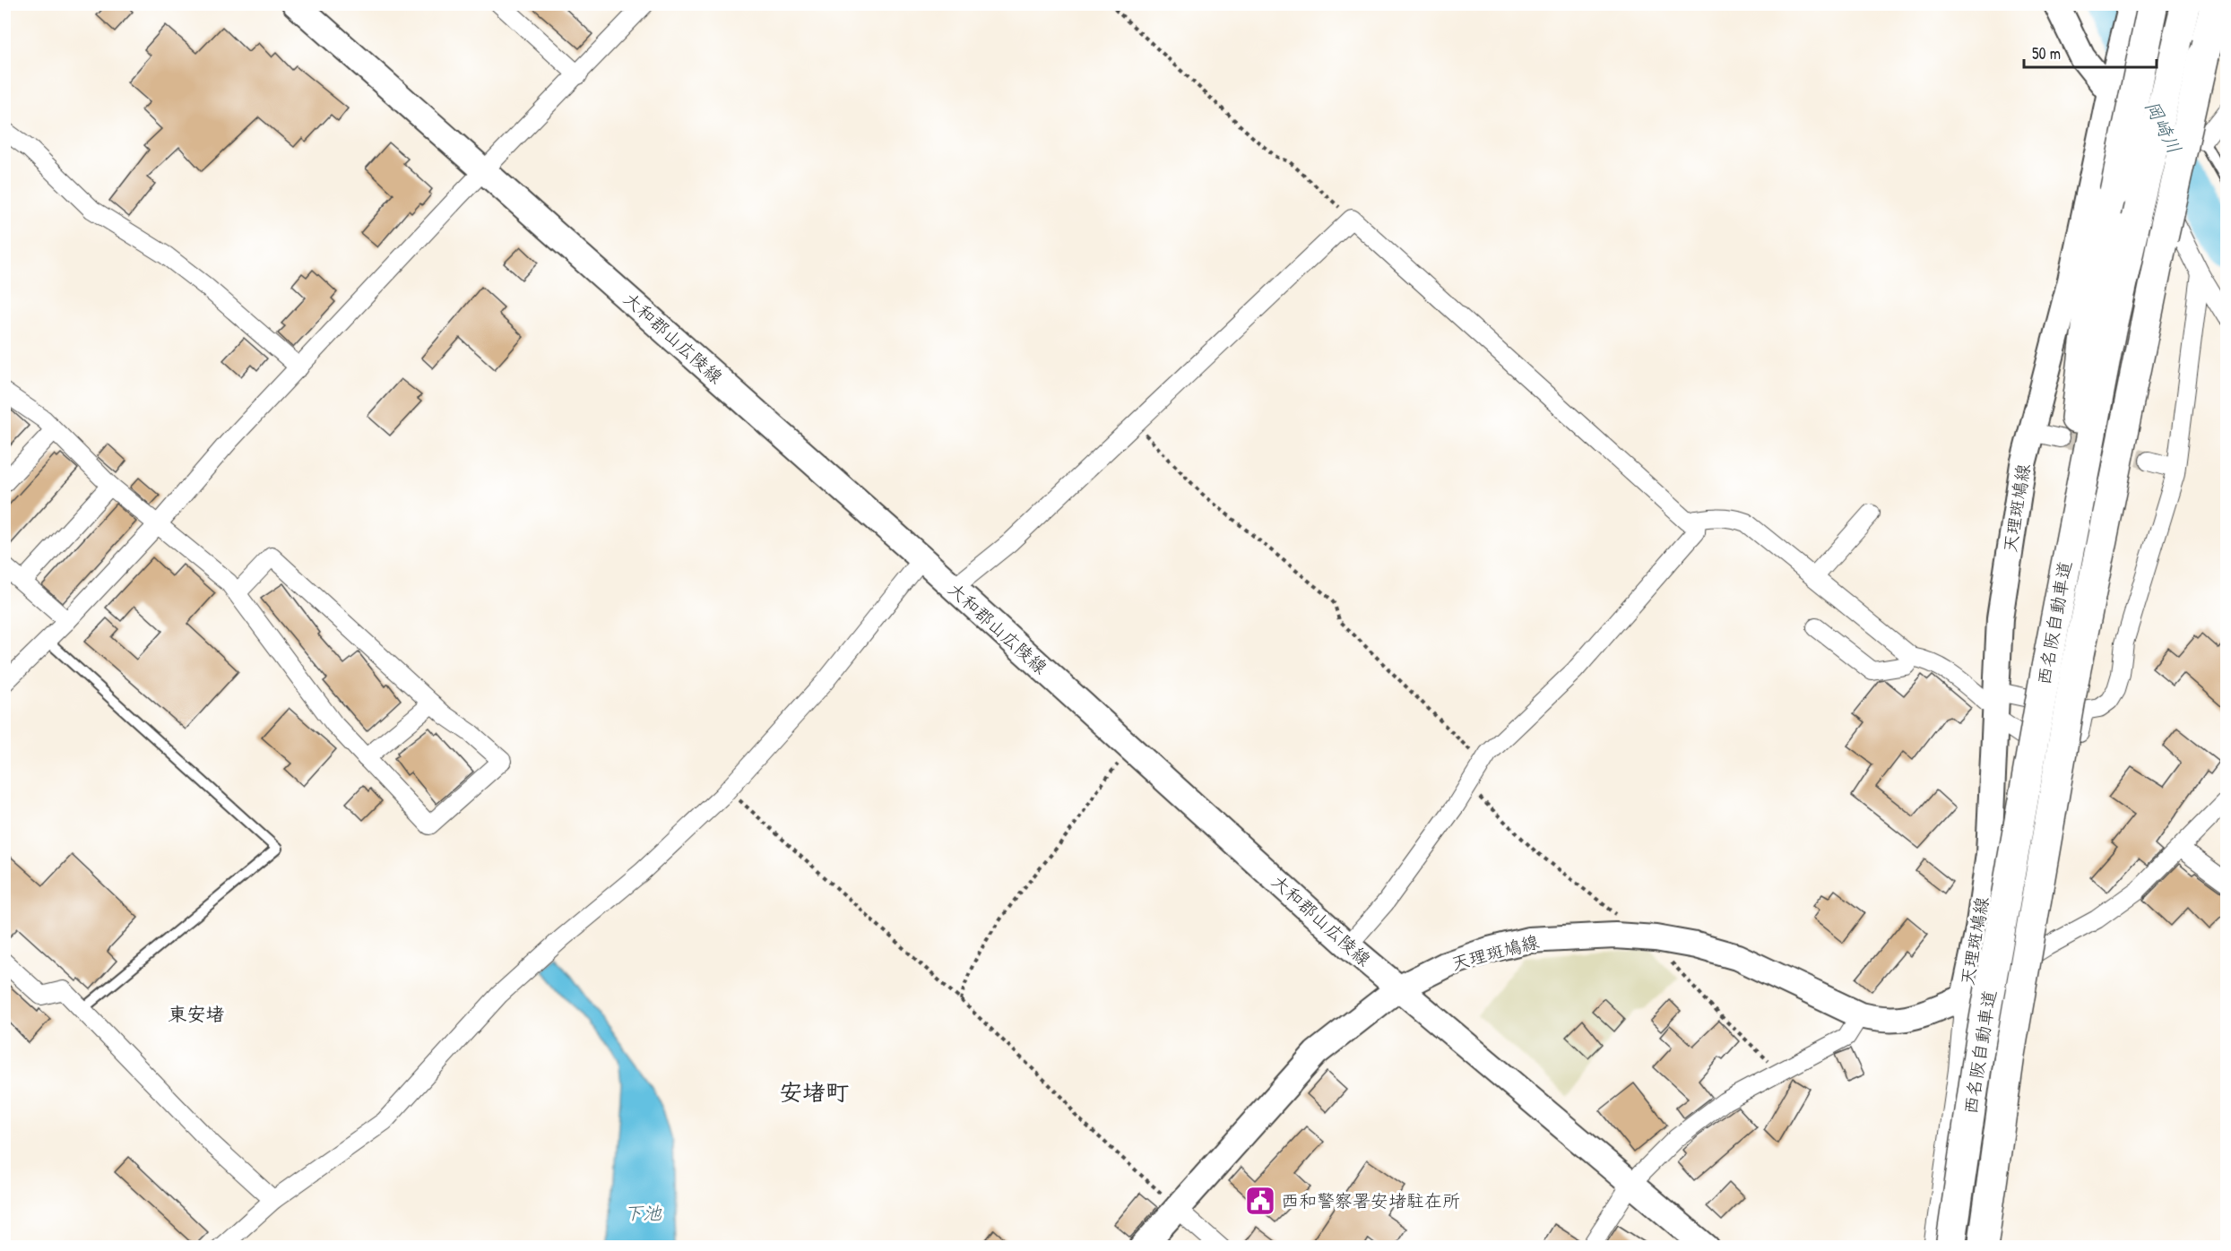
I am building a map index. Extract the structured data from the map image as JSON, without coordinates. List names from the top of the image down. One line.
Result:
{"streets":{"highway":["西名阪自動車道"],"main road":["大和郡山広陵線","天理斑鳩線"]},"crossings":[["大和郡山広陵線","天理斑鳩線"]],"districts":["東安堵","安堵町"],"water":["岡崎川","下池"],"places":{"public building":["西和警察署安堵駐在所"]},"scale_bar":"50 m"}
